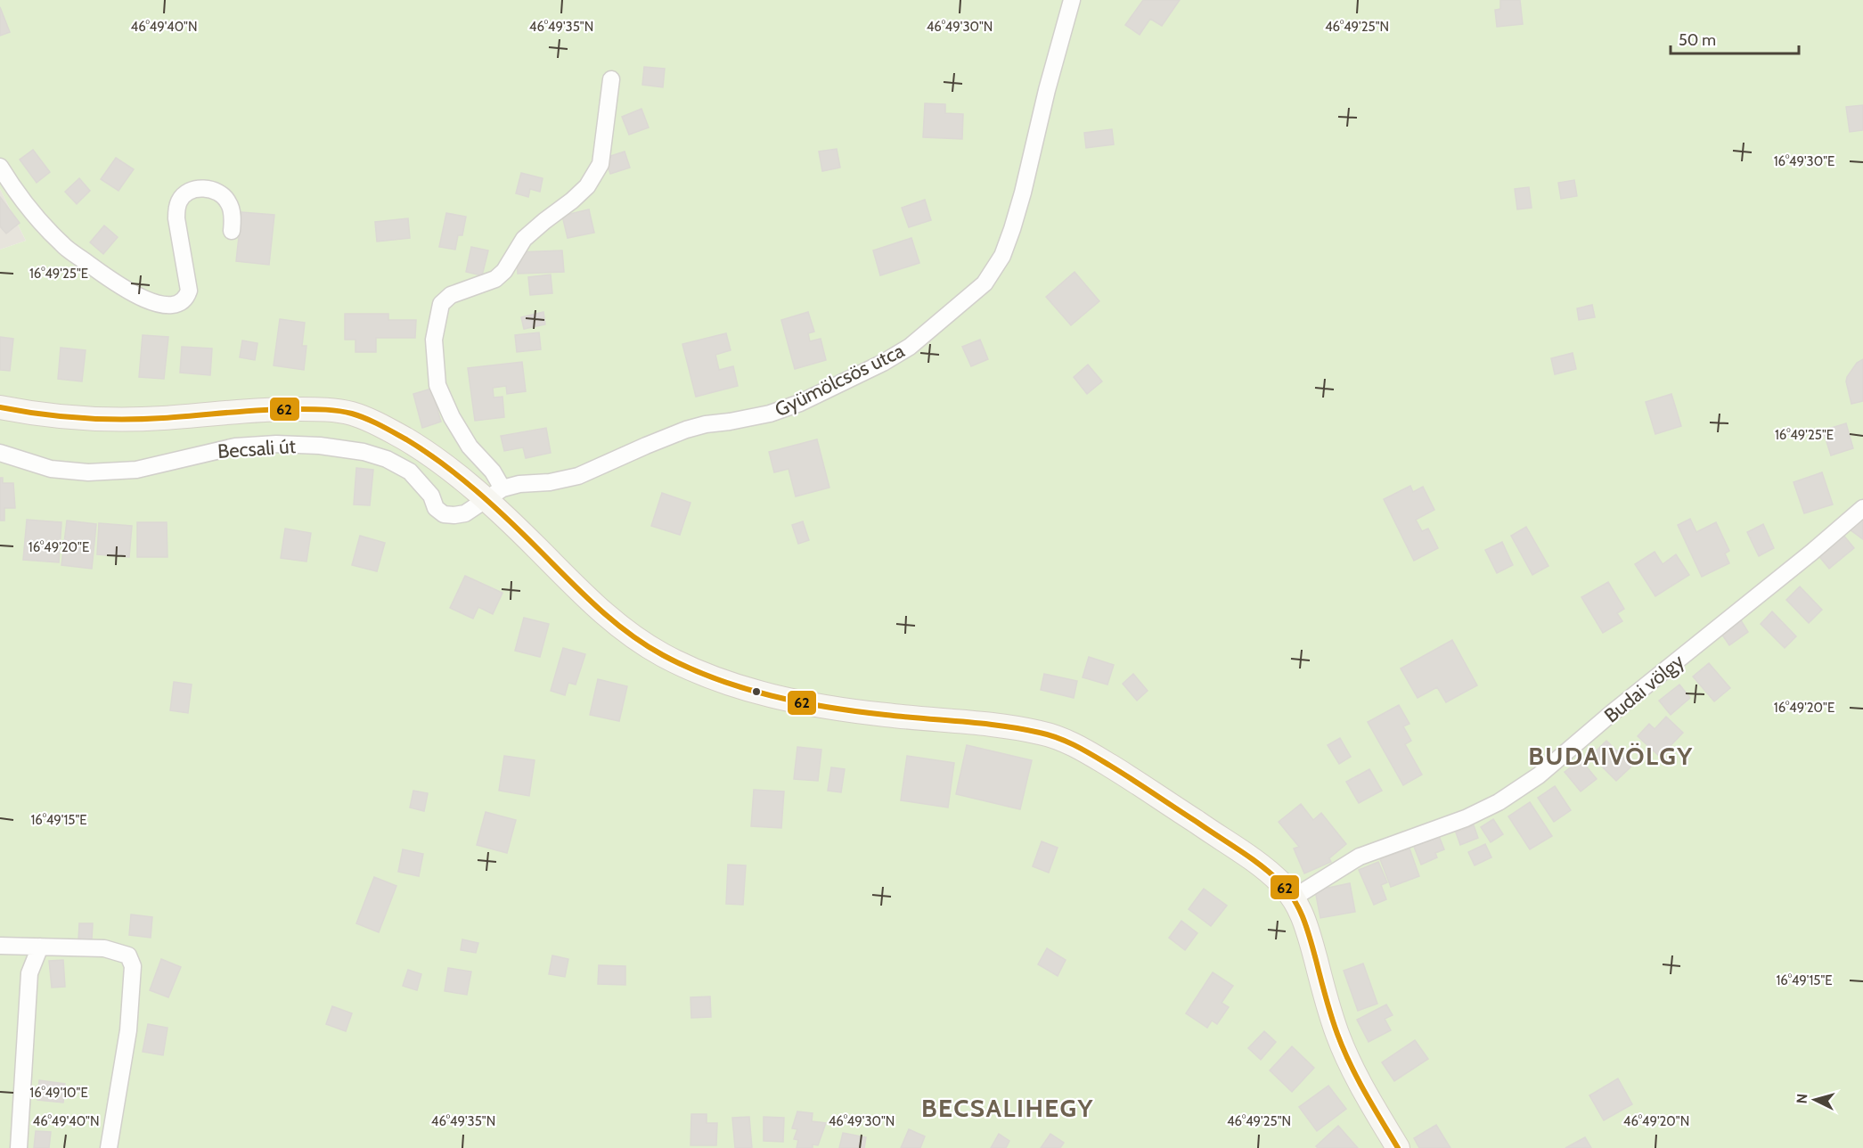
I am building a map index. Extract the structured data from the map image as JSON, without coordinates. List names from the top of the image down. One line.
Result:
{"streets":{"main road":["Becsali út"],"street":["Gyümölcsös utca","Budai völgy"]},"crossings":[["Gyümölcsös utca","Becsali út"],["Becsali út","Budai völgy"]],"districts":["BUDAIVÖLGY","BECSALIHEGY"],"lines":["transit line 62"],"scale_bar":"50 m","north":"left","coordinates":["46°49'40\"N","46°49'35\"N","46°49'30\"N","46°49'25\"N","16°49'30\"E","16°49'25\"E","16°49'20\"E","16°49'15\"E","16°49'10\"E","46°49'20\"N"]}
